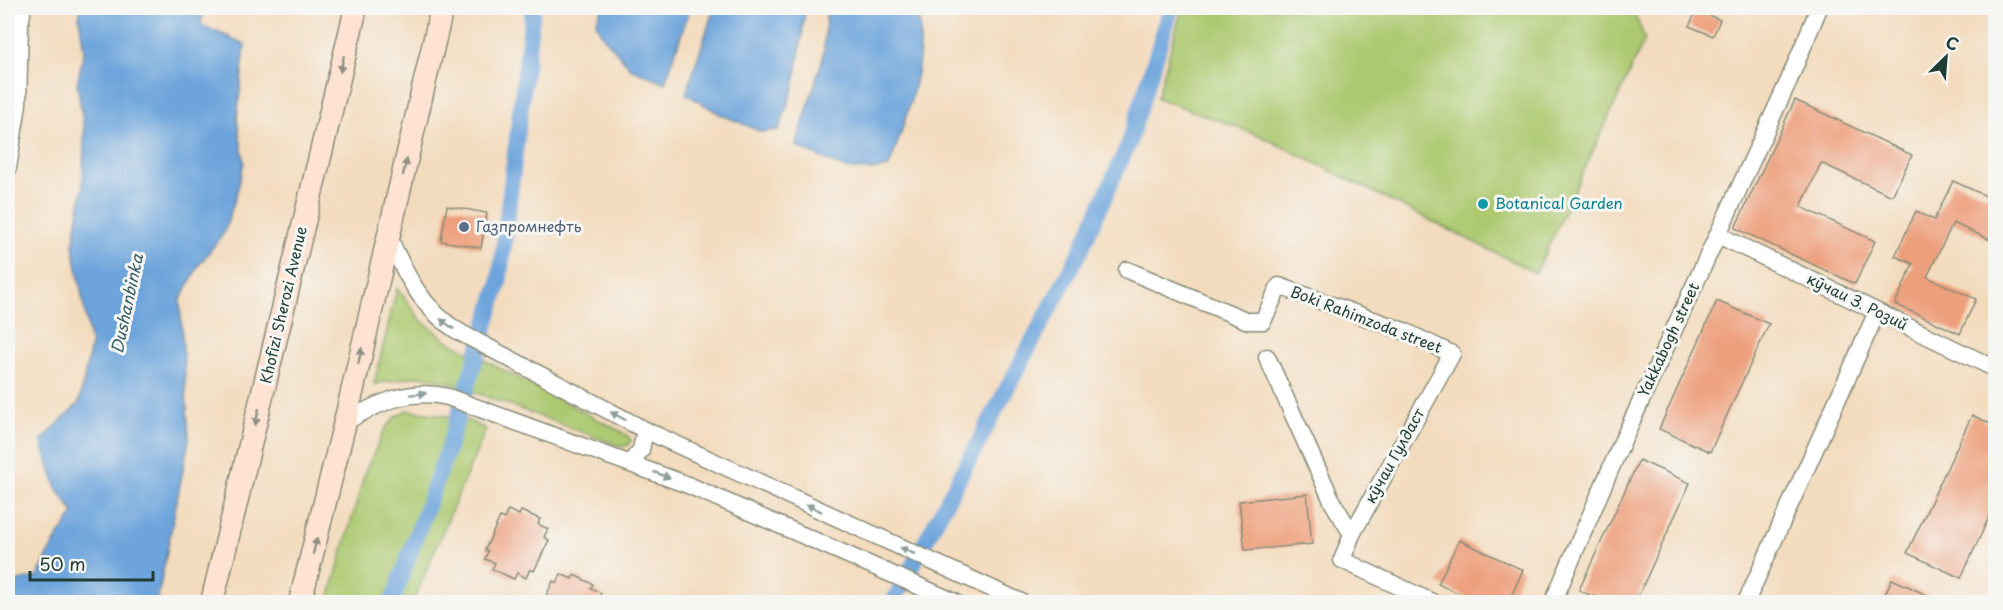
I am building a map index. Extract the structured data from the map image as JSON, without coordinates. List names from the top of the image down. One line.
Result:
{"streets":{"main road":["Khofizi Sherozi Avenue"],"street":["кӯчаи З. Розий","Boki Rahimzoda street","Yakkabogh street","кӯчаи Гулдаст"]},"crossings":[["кӯчаи З. Розий","Yakkabogh street"],["Boki Rahimzoda street","кӯчаи Гулдаст"]],"water":["Dushanbinka"],"places":["Botanical Garden","Газпромнефть"],"scale_bar":"50 m","north":"top right"}
